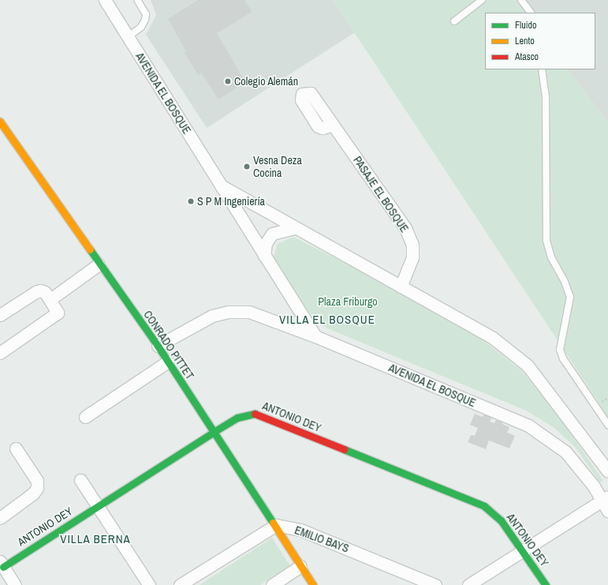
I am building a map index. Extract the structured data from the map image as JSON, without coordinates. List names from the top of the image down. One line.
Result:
{"streets":{"street":["AVENIDA EL BOSQUE","PASAJE EL BOSQUE","CONRADO PITTET","ANTONIO DEY","EMILIO BAYS"]},"crossings":[["AVENIDA EL BOSQUE","PASAJE EL BOSQUE"],["CONRADO PITTET","ANTONIO DEY"],["CONRADO PITTET","EMILIO BAYS"]],"districts":["VILLA EL BOSQUE","VILLA BERNA"],"parks":["Plaza Friburgo"],"places":["Colegio Alemán","Vesna Deza Cocina","S P M Ingeniería"],"legend":["Fluido","Lento","Atasco"]}
